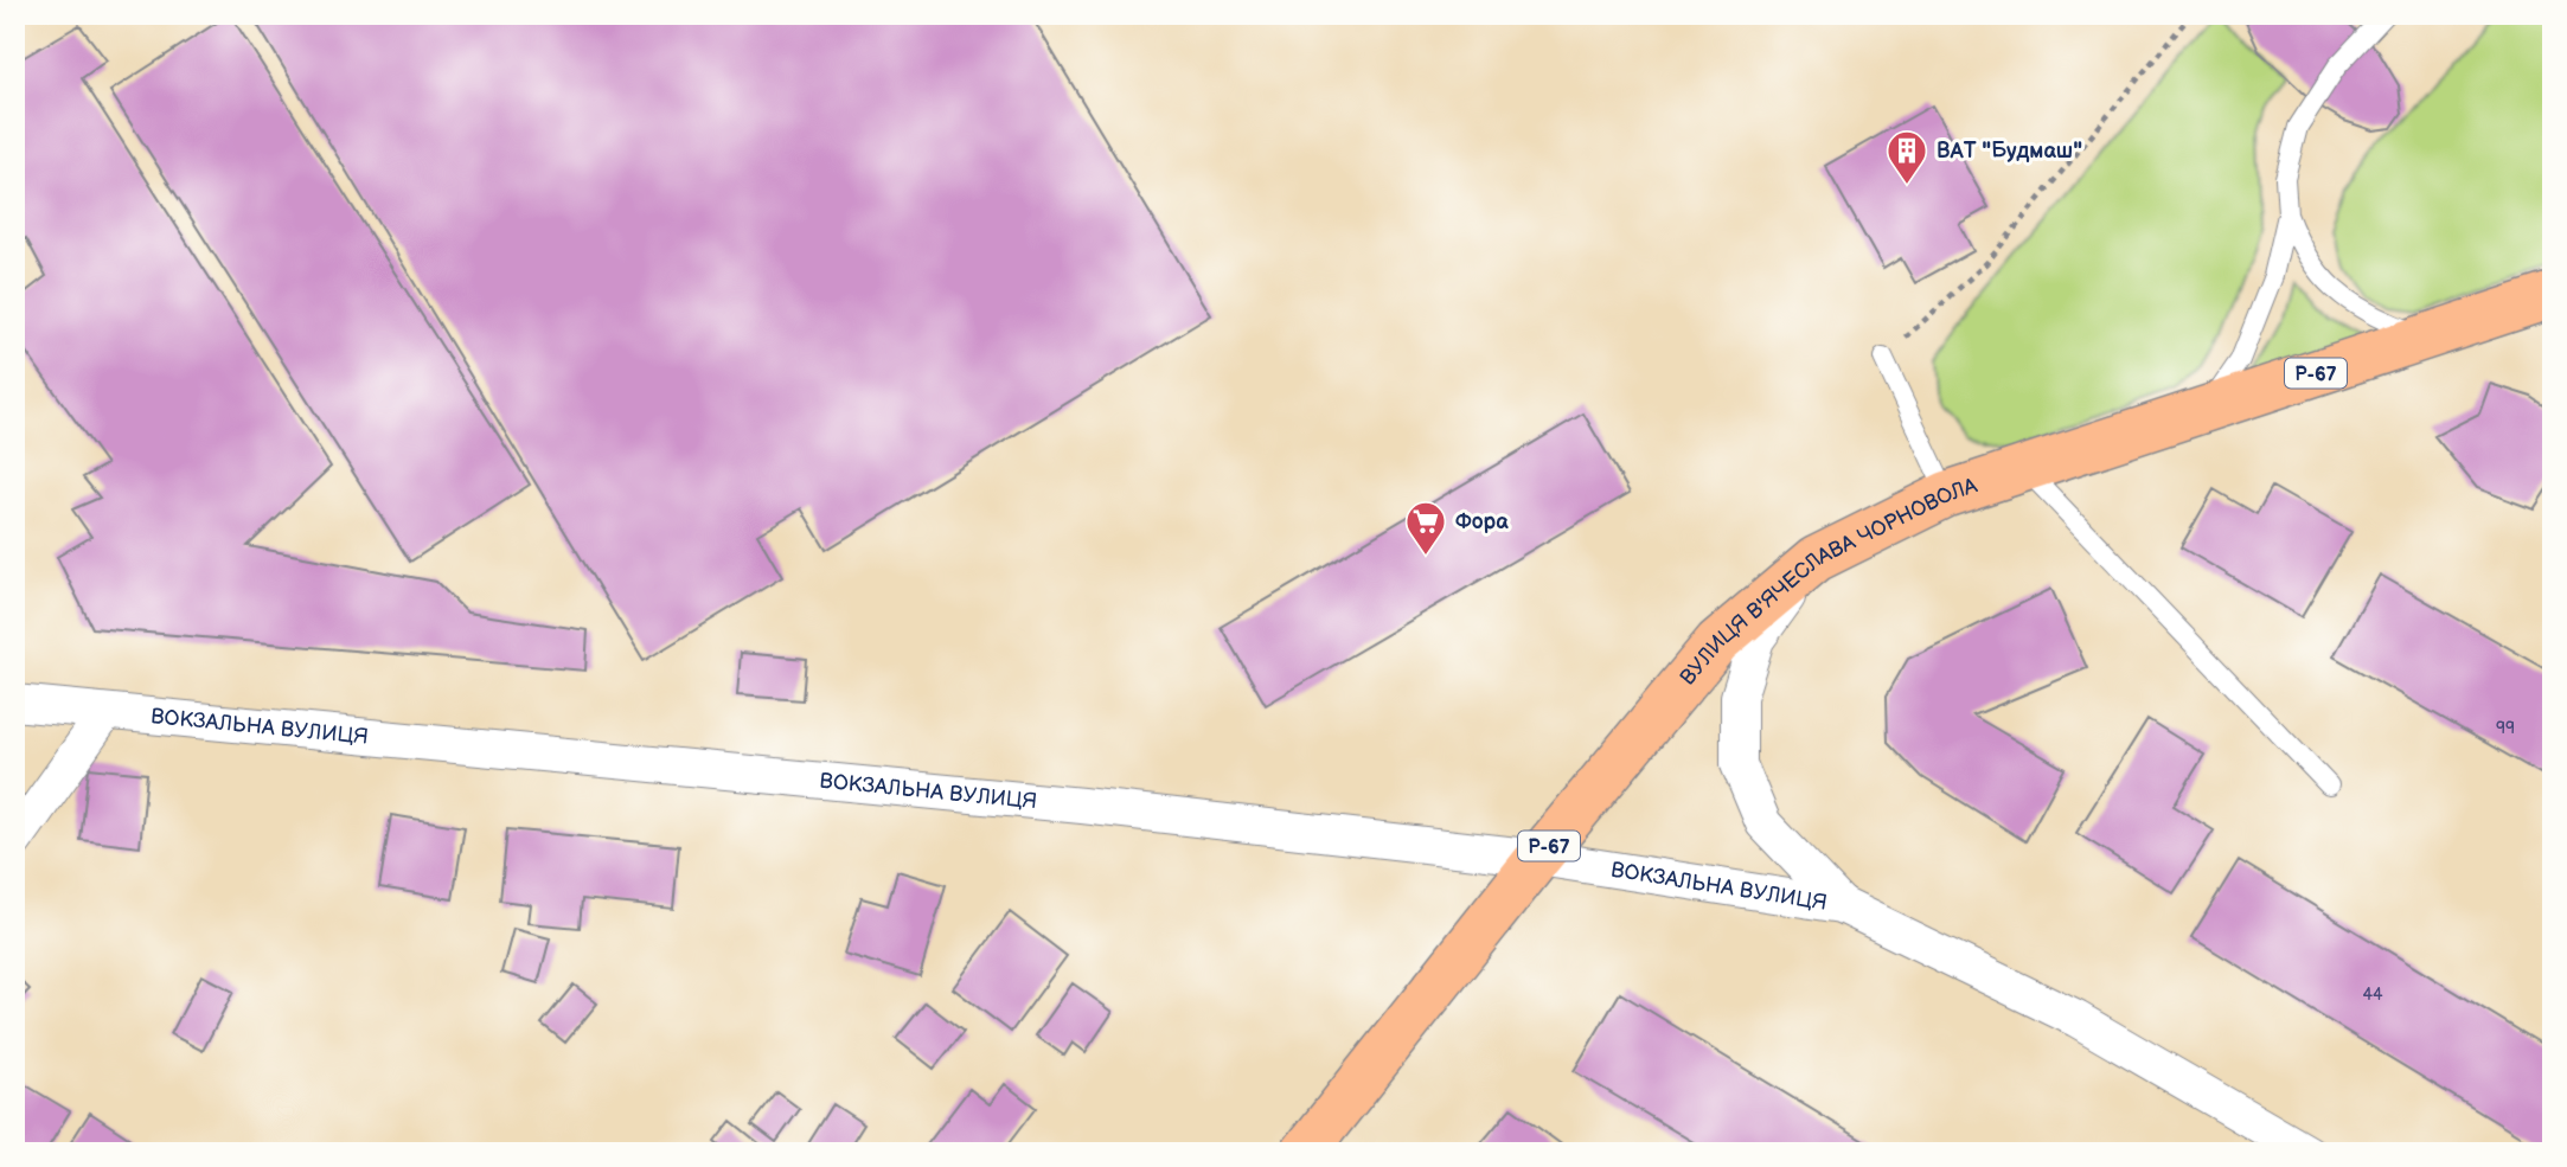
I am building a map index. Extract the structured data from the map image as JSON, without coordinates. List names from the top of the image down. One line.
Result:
{"streets":{"main road":["Р-67","ВУЛИЦЯ В'ЯЧЕСЛАВА ЧОРНОВОЛА"],"street":["ВОКЗАЛЬНА ВУЛИЦЯ"]},"crossings":[["ВУЛИЦЯ В'ЯЧЕСЛАВА ЧОРНОВОЛА","ВОКЗАЛЬНА ВУЛИЦЯ"]],"places":{"building":["ВАТ \"Будмаш\""],"supermarket":["Фора"]},"house_numbers":["99","44"]}
